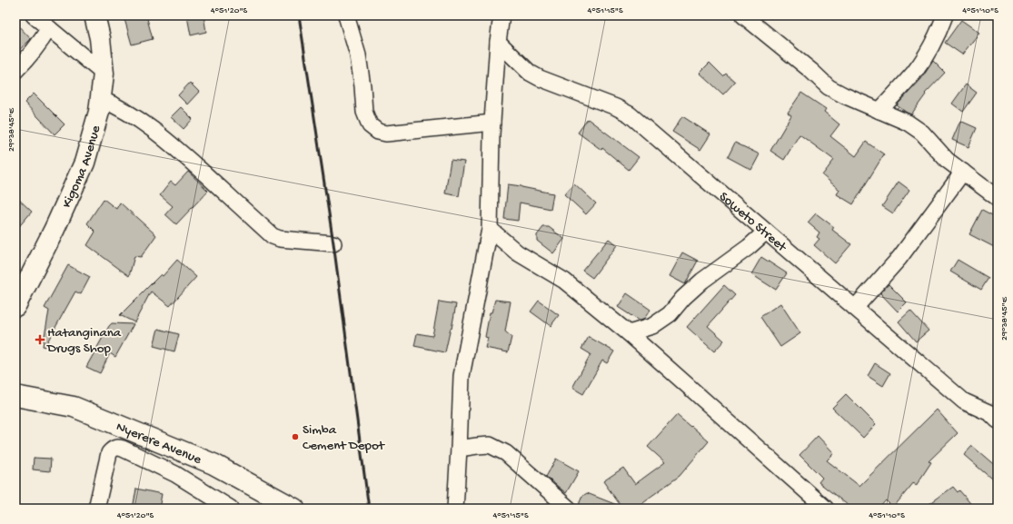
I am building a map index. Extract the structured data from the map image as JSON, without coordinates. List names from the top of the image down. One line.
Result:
{"streets":{"main road":["Kigoma Avenue","Nyerere Avenue"],"street":["Soweto Street"]},"places":{"health":["Hatanginana Drugs Shop"],"other":["Simba Cement Depot"]},"coordinates":["4°51'20\"S","4°51'15\"S","4°51'10\"S","29°38'45\"E"]}
